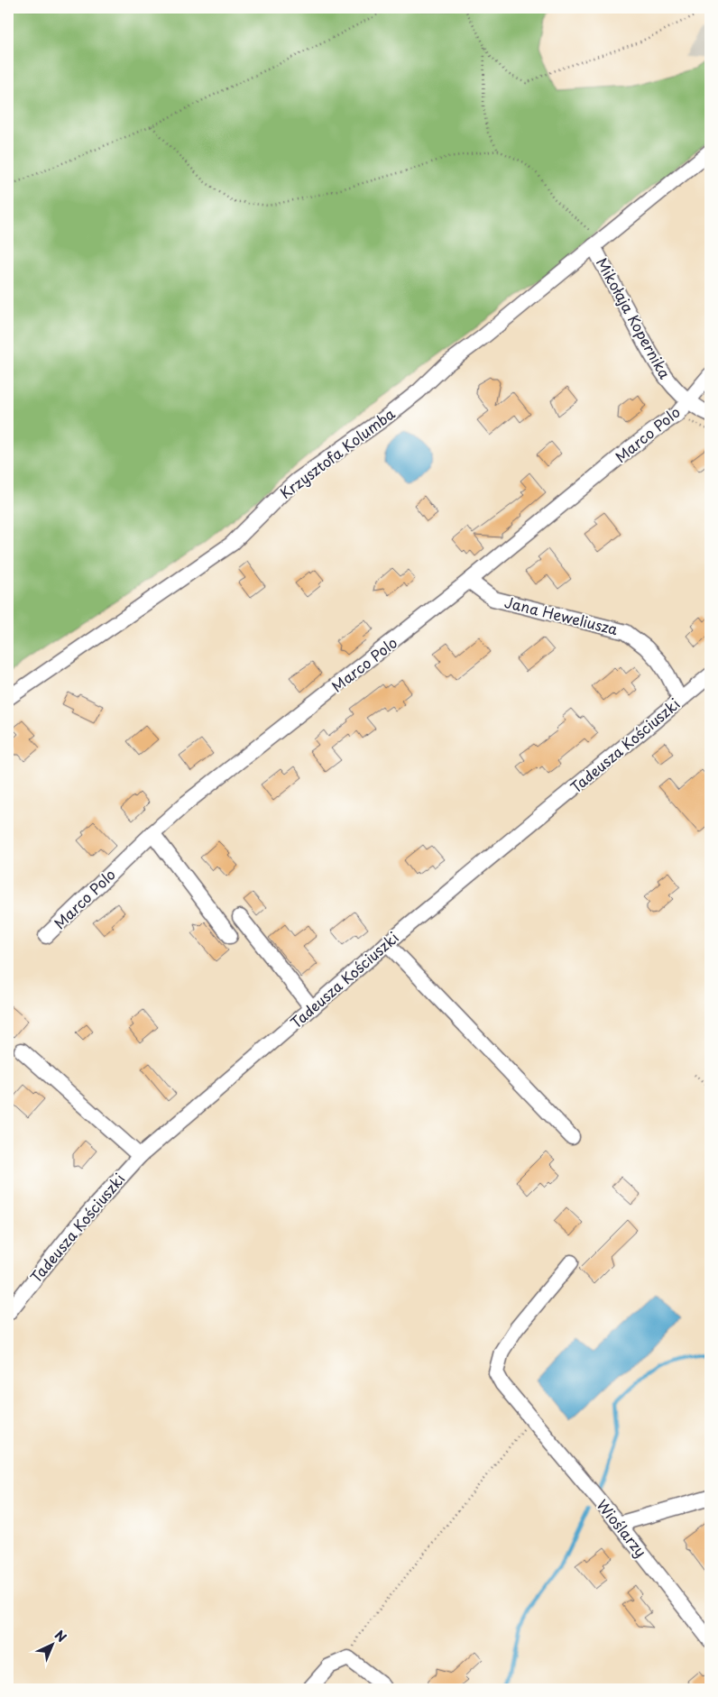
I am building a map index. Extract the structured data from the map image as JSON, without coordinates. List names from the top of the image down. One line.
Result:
{"streets":{"street":["Mikołaja Kopernika","Marco Polo","Krzysztofa Kolumba","Jana Heweliusza","Tadeusza Kościuszki","Wioślarzy"]},"crossings":[["Mikołaja Kopernika","Marco Polo"],["Mikołaja Kopernika","Krzysztofa Kolumba"],["Marco Polo","Jana Heweliusza"],["Jana Heweliusza","Tadeusza Kościuszki"]],"north":"top right"}
